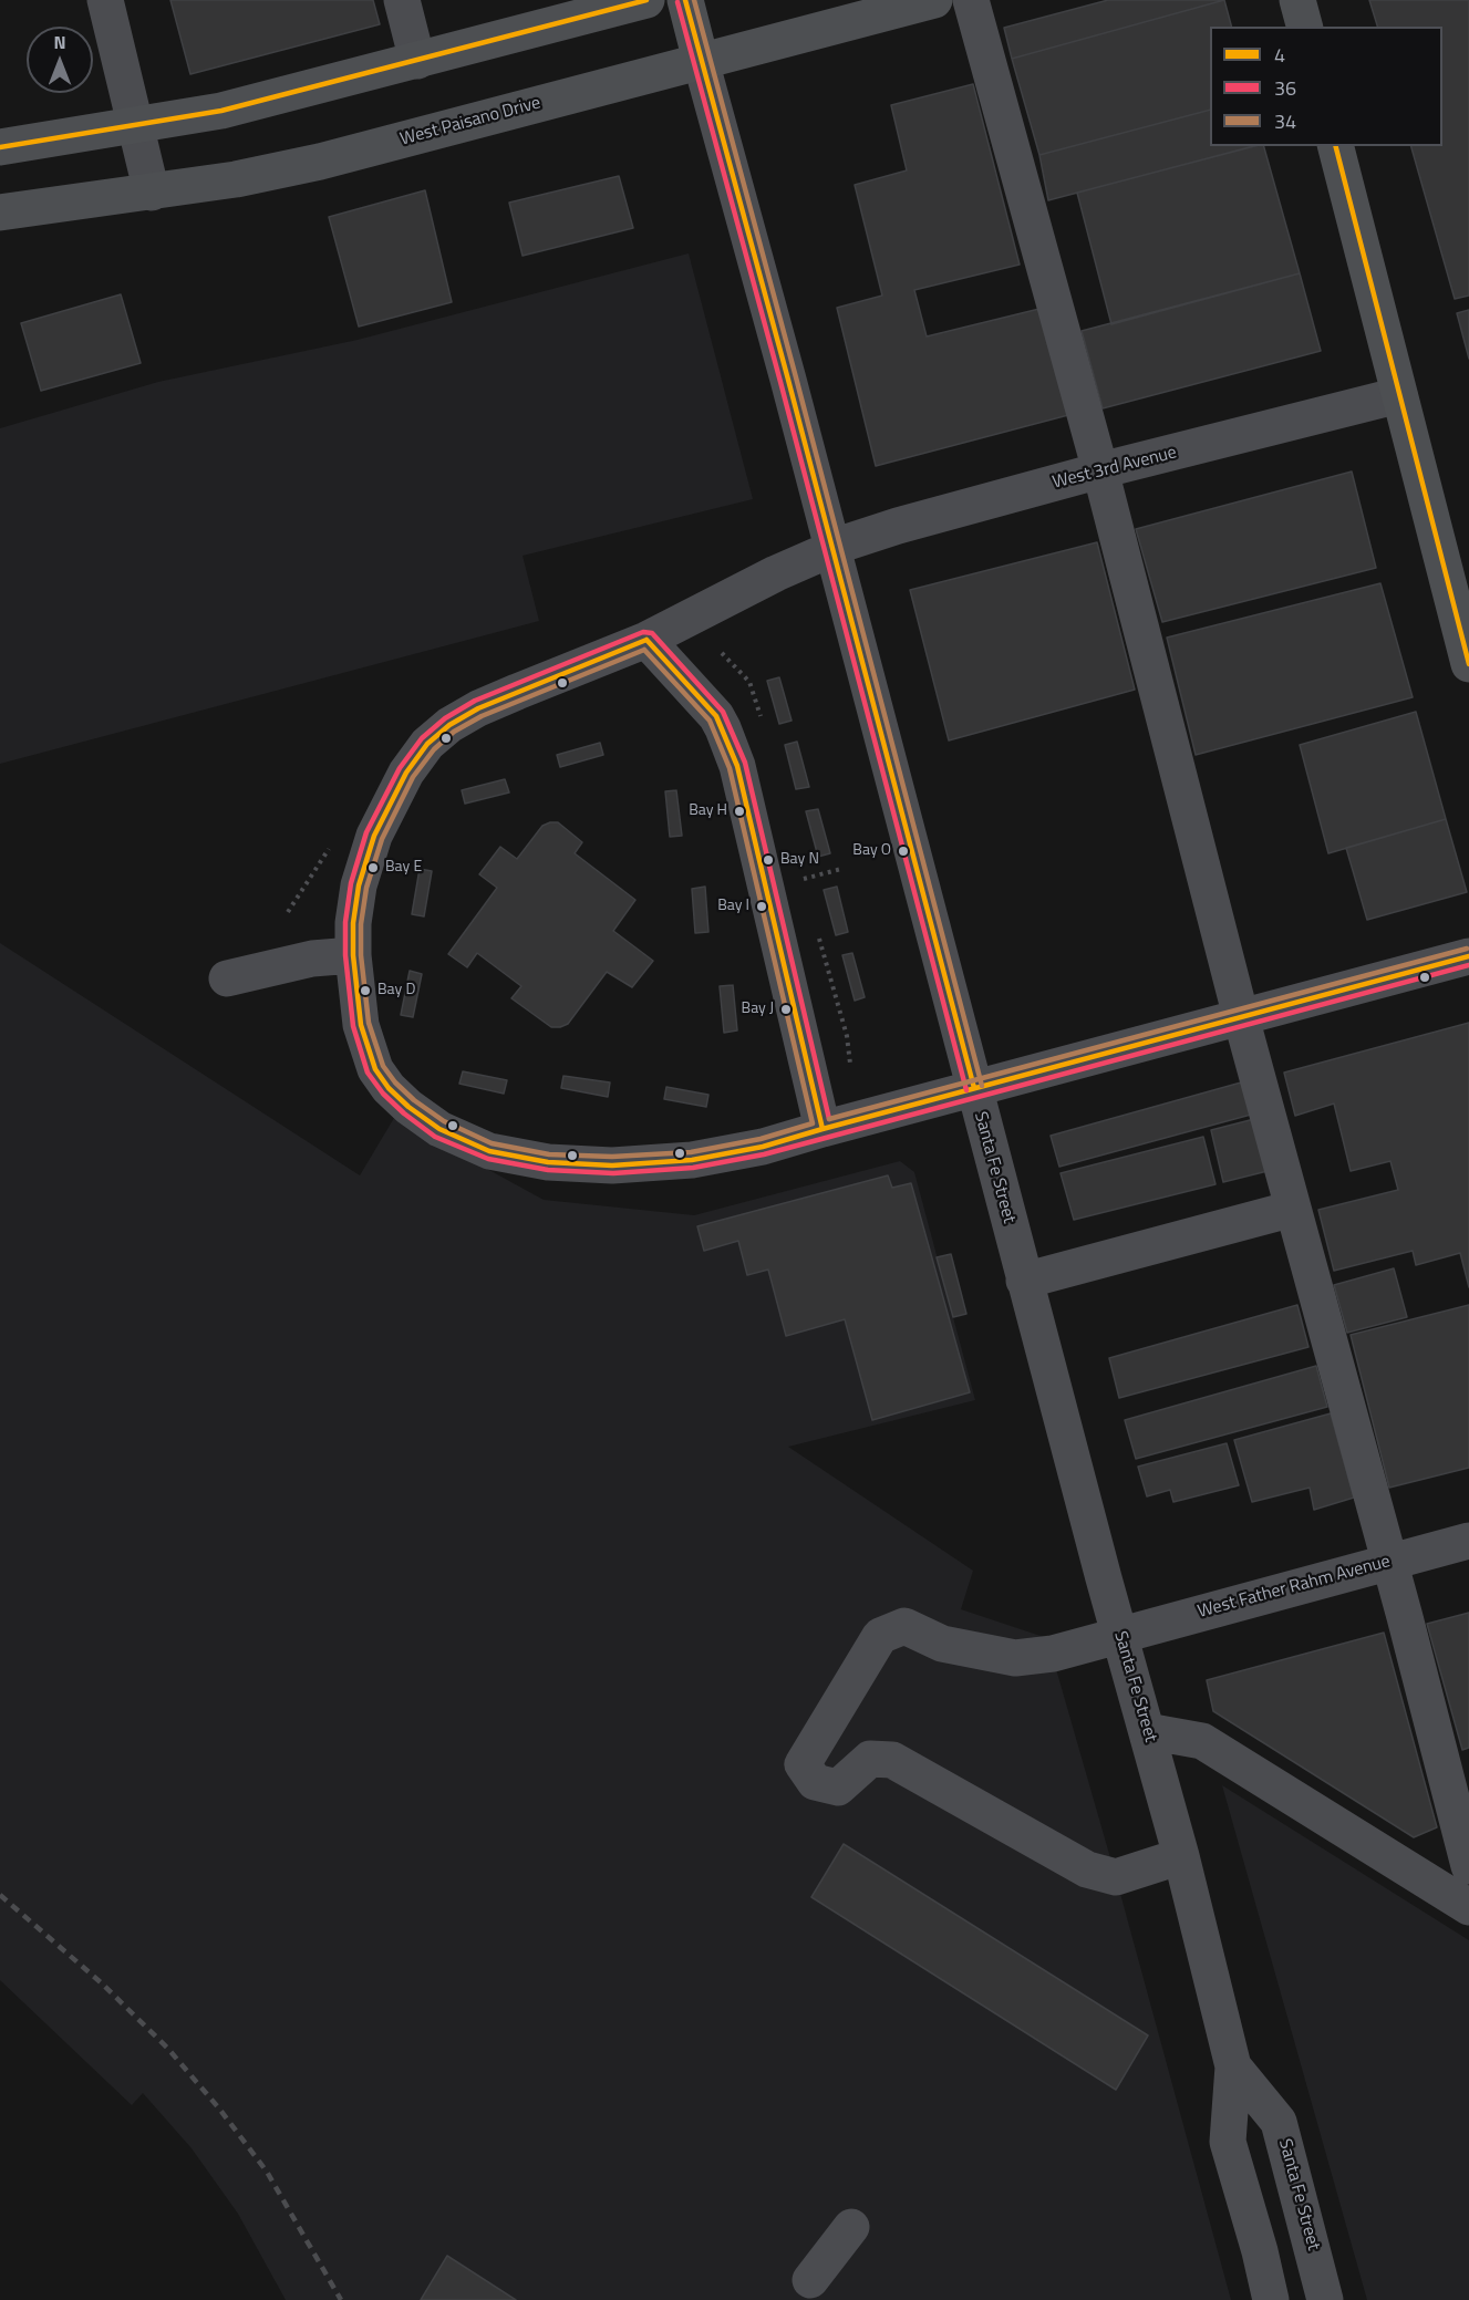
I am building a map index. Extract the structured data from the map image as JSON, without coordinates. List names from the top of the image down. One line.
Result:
{"streets":{"main road":["West Paisano Drive","Santa Fe Street"],"street":["West 3rd Avenue","West Father Rahm Avenue"]},"crossings":[["West Paisano Drive","Santa Fe Street"],["West 3rd Avenue","Santa Fe Street"],["Santa Fe Street","West Father Rahm Avenue"]],"places":["Bay H","Bay O","Bay N","Bay E","Bay I","Bay D","Bay J"],"lines":["transit line 4","transit line 34","transit line 36"],"legend":["4","36","34"],"north":"top"}
